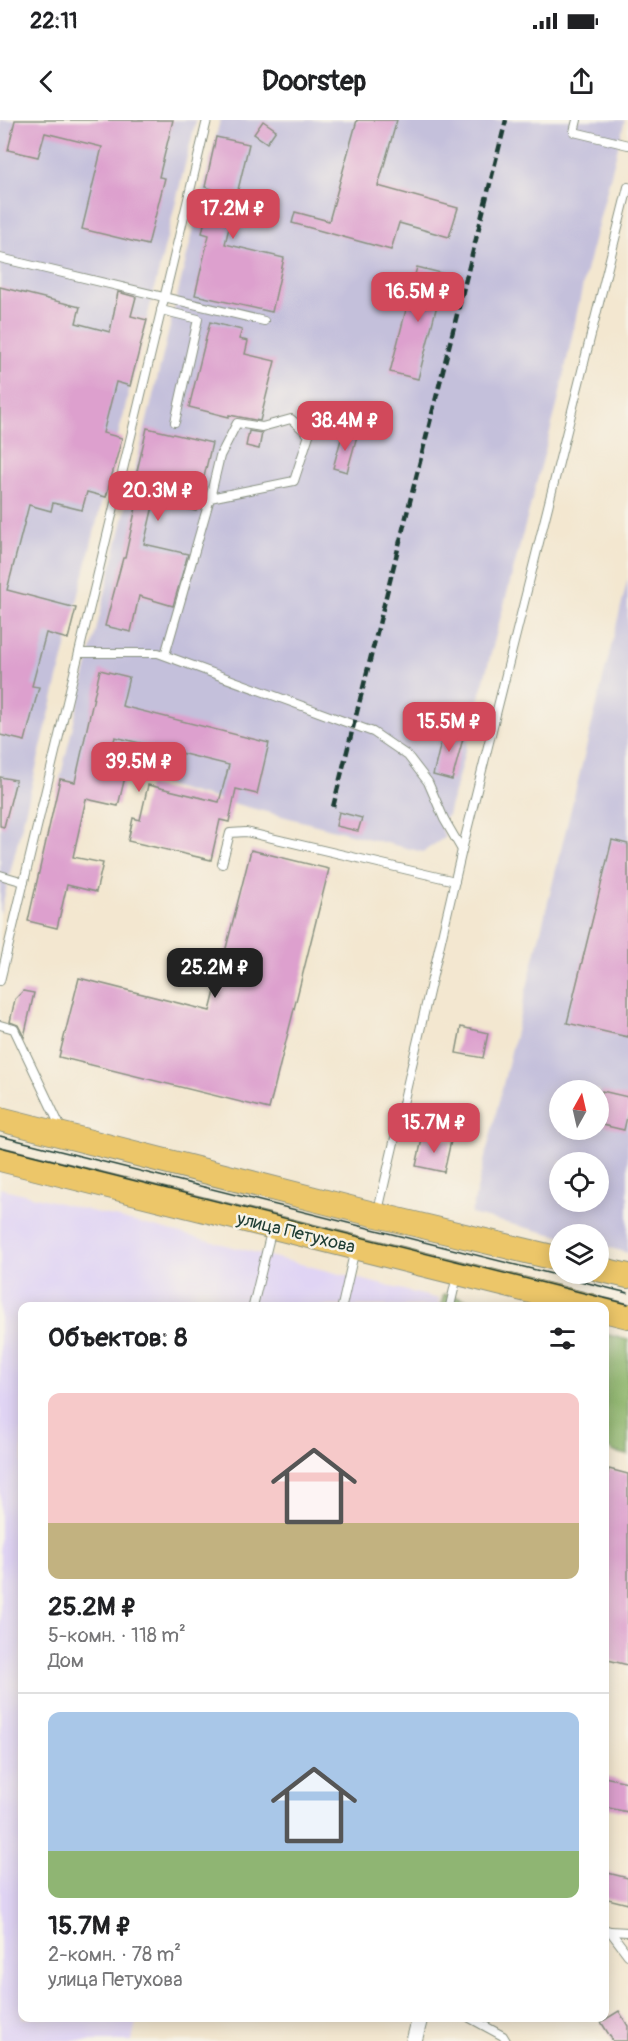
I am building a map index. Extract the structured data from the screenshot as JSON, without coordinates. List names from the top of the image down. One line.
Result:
{"streets":{"highway":["улица Петухова"]},"north":"top","page":{"status":"22:11","header":"Doorstep","price":["17.2M ₽","16.5M ₽","38.4M ₽","20.3M ₽","15.5M ₽","39.5M ₽","25.2M ₽","15.7M ₽"],"heading":"Объектов: 8","list":[{"name":"25.2M ₽","note":"5-комн. · 118 m² · Дом"},{"name":"15.7M ₽","note":"2-комн. · 78 m² · улица Петухова"}]}}
